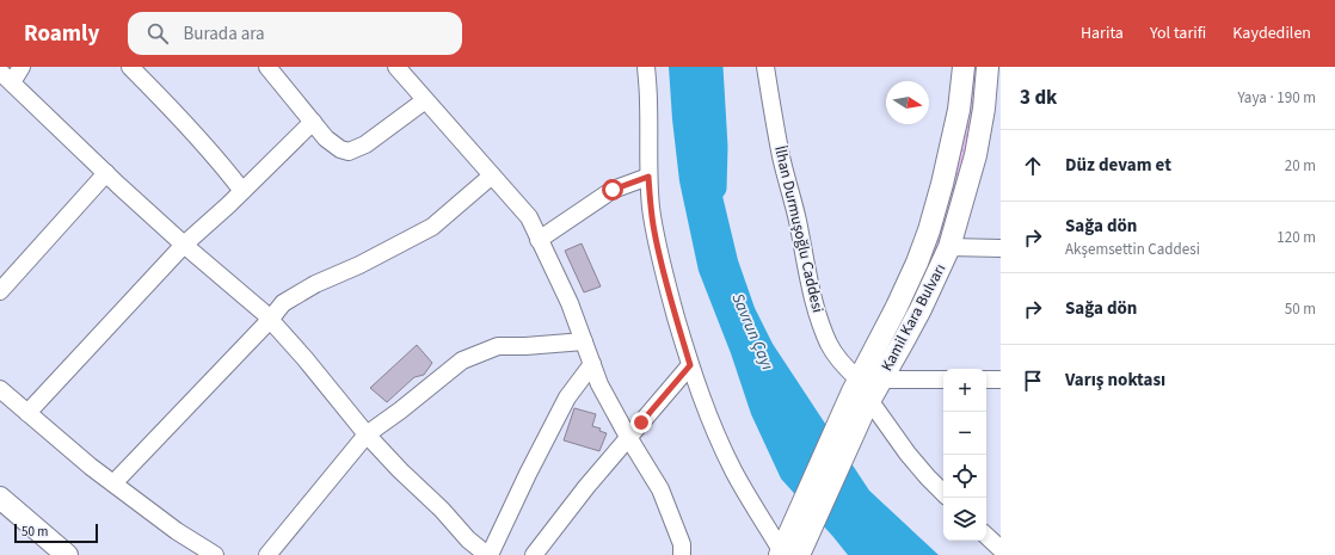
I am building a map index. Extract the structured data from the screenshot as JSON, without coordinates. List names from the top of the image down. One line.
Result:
{"streets":{"main road":["Kamil Kara Bulvarı"],"street":["İlhan Durmuşoğlu Caddesi"]},"crossings":[["İlhan Durmuşoğlu Caddesi","Kamil Kara Bulvarı"]],"water":["Savrun Çayı"],"scale_bar":"50 m","north":"right","page":{"header":"Roamly","search":"Burada ara","nav":["Harita","Yol tarifi","Kaydedilen"],"heading":["3 dk","Yaya · 190 m"],"list":[["Düz devam et","20 m"],["Sağa dön","Akşemsettin Caddesi","120 m"],["Sağa dön","50 m"],"Varış noktası"],"map_buttons":["+","−"],"scale":"50 m"}}
